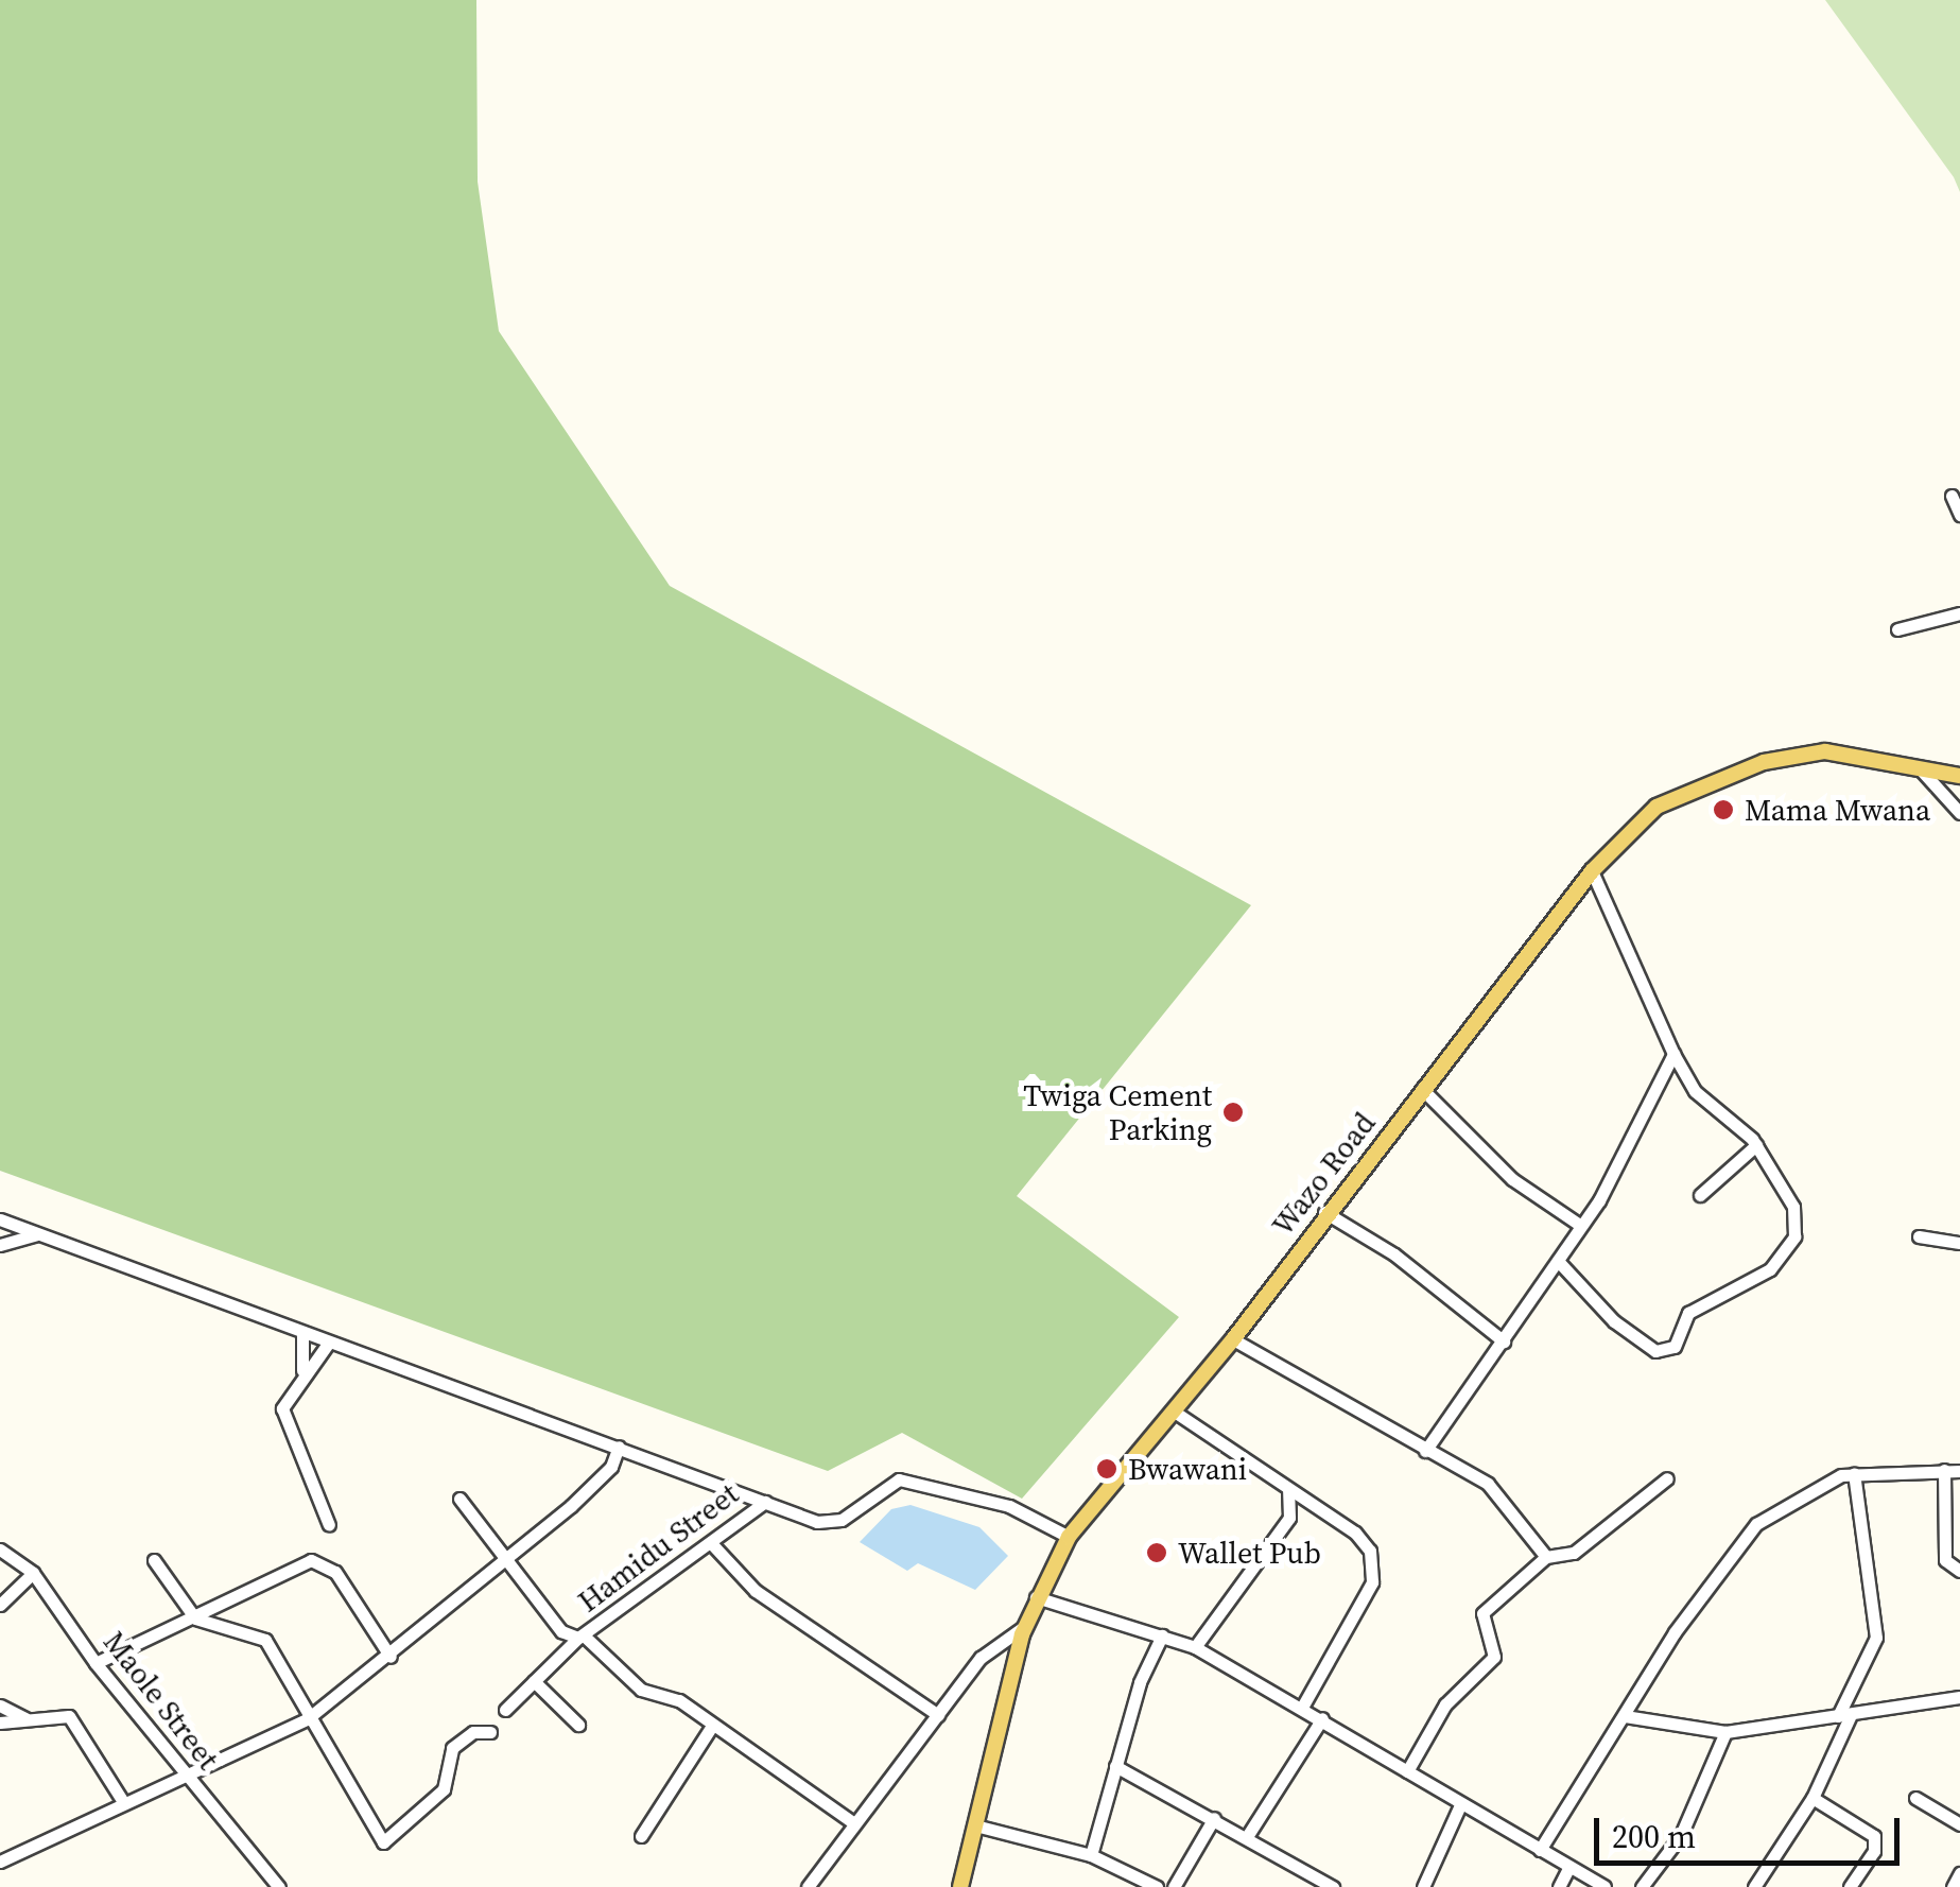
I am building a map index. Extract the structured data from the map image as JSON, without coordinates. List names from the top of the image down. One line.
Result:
{"streets":{"main road":["Wazo Road"],"street":["Hamidu Street","Maole Street"]},"places":["Mama Mwana","Twiga Cement Parking","Bwawani","Wallet Pub"],"scale_bar":"200 m"}
